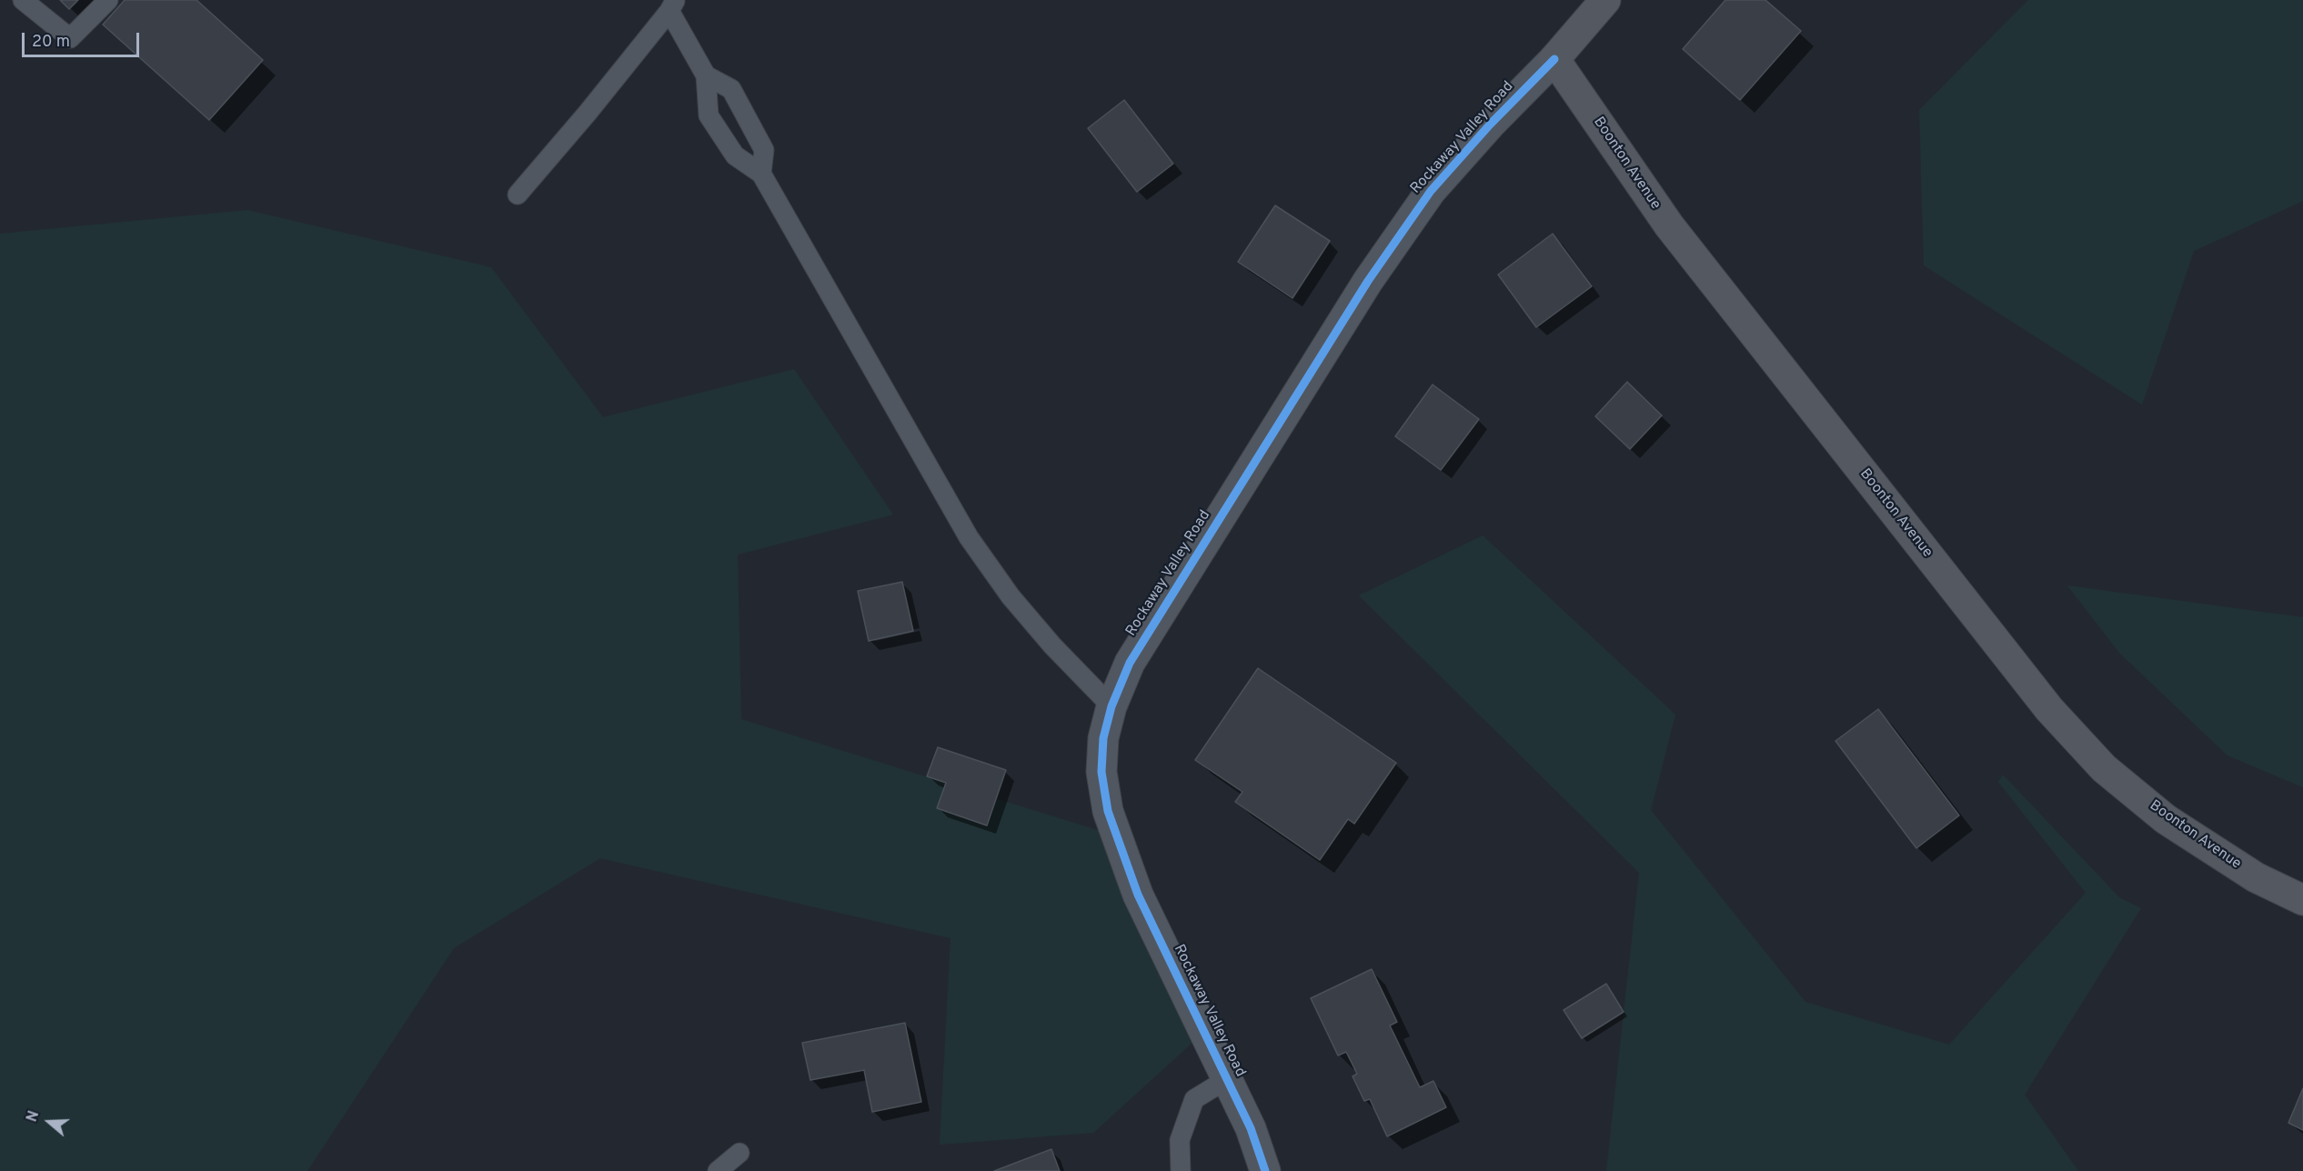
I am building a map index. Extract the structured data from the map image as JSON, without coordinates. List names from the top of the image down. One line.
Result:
{"streets":{"main road":["Rockaway Valley Road","Boonton Avenue"]},"crossings":[["Rockaway Valley Road","Boonton Avenue"]],"scale_bar":"20 m","north":"left"}
